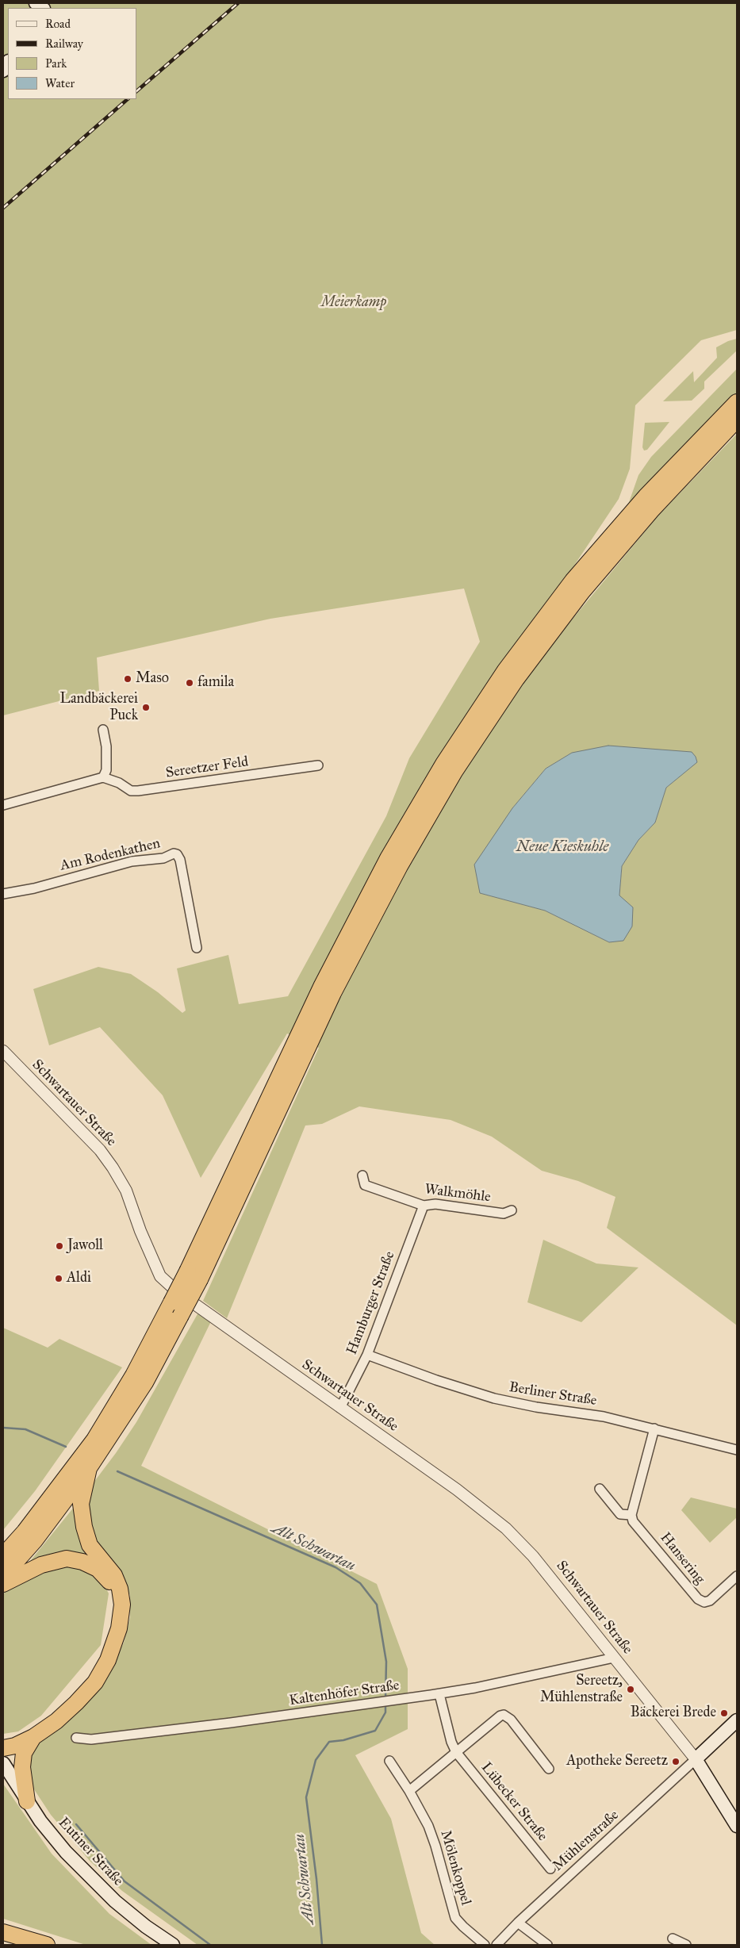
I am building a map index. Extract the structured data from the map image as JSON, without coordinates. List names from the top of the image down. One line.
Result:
{"streets":{"main road":["Eutiner Straße"],"street":["Sereetzer Feld","Am Rodenkathen","Schwartauer Straße","Walkmöhle","Hamburger Straße","Berliner Straße","Hansering","Kaltenhöfer Straße","Lübecker Straße","Mühlenstraße","Mölenkoppel"]},"crossings":[["Schwartauer Straße","Hamburger Straße"],["Schwartauer Straße","Kaltenhöfer Straße"],["Schwartauer Straße","Mühlenstraße"],["Walkmöhle","Hamburger Straße"],["Hamburger Straße","Berliner Straße"],["Kaltenhöfer Straße","Lübecker Straße"]],"water":["Neue Kieskuhle","Alt Schwartau"],"parks":["Meierkamp"],"places":["Maso","famila","Landbäckerei Puck","Jawoll","Aldi","Sereetz, Mühlenstraße","Bäckerei Brede","Apotheke Sereetz"],"legend":["Road","Railway","Park","Water"]}
